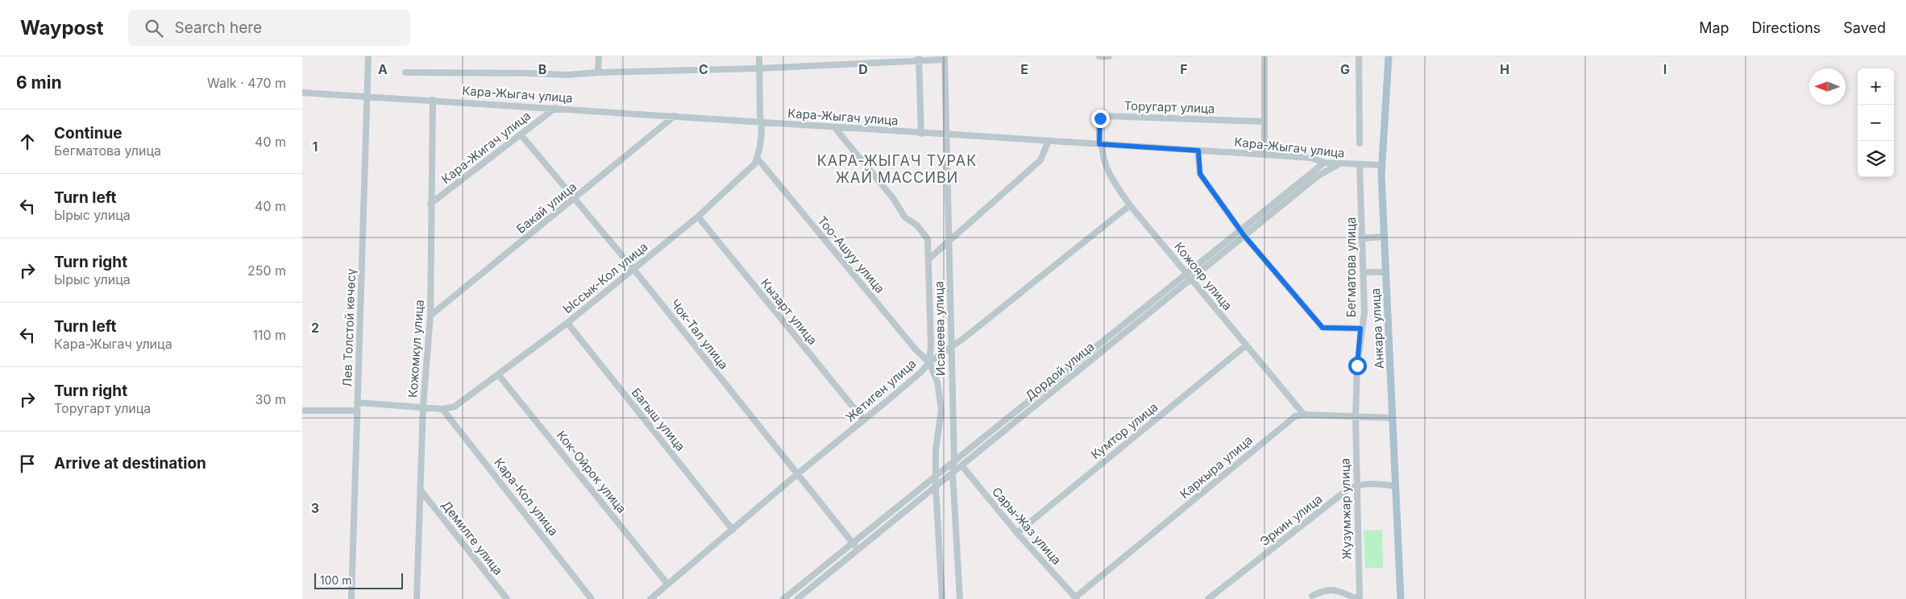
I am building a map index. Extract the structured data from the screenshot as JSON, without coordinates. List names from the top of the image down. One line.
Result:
{"streets":{"main road":["Анкара улица"],"street":["Кара-Жыгач улица","Торугарт улица","Кара-Жигач улица","Бакай улица","Тоо-Ашуу улица","Бегматова улица","Кожояр улица","Ыссык-Кол улица","Кызарт улица","Лев Толстой көчөсү","Исакеева улица","Чок-Тал улица","Кожомкул улица","Дордой улица","Жетиген улица","Багыш улица","Кумтор улица","Каркыра улица","Кок-Ойрок улица","Кара-Кол улица","Жузумжар улица","Эркин улица","Сары-Жаз улица","Демилге улица"]},"crossings":[["Кара-Жыгач улица","Торугарт улица"],["Кара-Жыгач улица","Кара-Жигач улица"],["Кара-Жыгач улица","Бакай улица"],["Кара-Жыгач улица","Бегматова улица"],["Кара-Жыгач улица","Кожояр улица"],["Кара-Жыгач улица","Лев Толстой көчөсү"],["Кара-Жыгач улица","Исакеева улица"],["Кара-Жыгач улица","Анкара улица"],["Кара-Жыгач улица","Кожомкул улица"],["Кара-Жыгач улица","Дордой улица"],["Торугарт улица","Кожояр улица"],["Кара-Жигач улица","Чок-Тал улица"],["Кара-Жигач улица","Кожомкул улица"],["Бакай улица","Чок-Тал улица"],["Бакай улица","Кожомкул улица"],["Тоо-Ашуу улица","Ыссык-Кол улица"],["Тоо-Ашуу улица","Исакеева улица"],["Тоо-Ашуу улица","Жетиген улица"],["Бегматова улица","Каркыра улица"],["Бегматова улица","Жузумжар улица"],["Кожояр улица","Дордой улица"],["Кожояр улица","Жетиген улица"],["Кожояр улица","Кумтор улица"],["Кожояр улица","Каркыра улица"],["Ыссык-Кол улица","Кызарт улица"],["Ыссык-Кол улица","Чок-Тал улица"],["Ыссык-Кол улица","Багыш улица"],["Ыссык-Кол улица","Кок-Ойрок улица"],["Ыссык-Кол улица","Кара-Кол улица"],["Кызарт улица","Жетиген улица"],["Исакеева улица","Дордой улица"],["Исакеева улица","Жетиген улица"],["Анкара улица","Каркыра улица"],["Чок-Тал улица","Дордой улица"],["Чок-Тал улица","Жетиген улица"],["Кожомкул улица","Демилге улица"],["Дордой улица","Сары-Жаз улица"],["Жетиген улица","Багыш улица"],["Жетиген улица","Кок-Ойрок улица"],["Кумтор улица","Сары-Жаз улица"],["Каркыра улица","Жузумжар улица"],["Каркыра улица","Сары-Жаз улица"],["Жузумжар улица","Эркин улица"]],"districts":["КАРА-ЖЫГАЧ ТУРАК ЖАЙ МАССИВИ"],"scale_bar":"100 m","north":"left","page":{"header":"Waypost","search":"Search here","nav":["Map","Directions","Saved"],"heading":["6 min","Walk · 470 m"],"map_buttons":["+","−"],"list":[["Continue","Бегматова улица","40 m"],["Turn left","Ырыс улица","40 m"],["Turn right","Ырыс улица","250 m"],["Turn left","Кара-Жыгач улица","110 m"],["Turn right","Торугарт улица","30 m"],"Arrive at destination"],"scale":"100 m"},"grid":{"columns":["A","B","C","D","E","F","G","H","I"],"rows":["1","2","3"]}}
